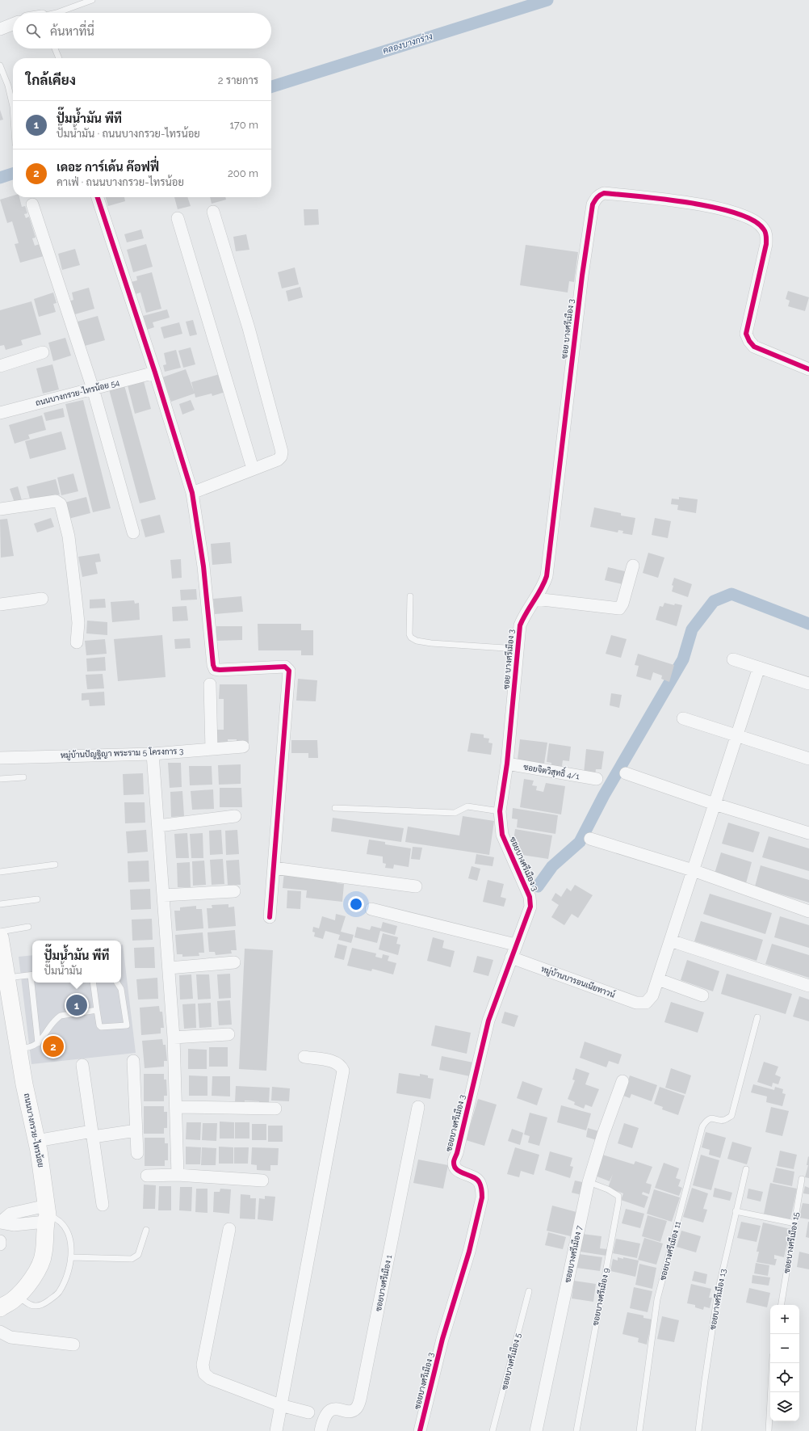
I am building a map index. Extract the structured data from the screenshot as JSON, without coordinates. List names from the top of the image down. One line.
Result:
{"streets":{"main road":["ถนนบางกรวย-ไทรน้อย"],"street":["ซอย บางศรีเมือง 3","ถนนบางกรวย-ไทรน้อย 54","หมู่บ้านปัญฐิญา พระราม 5 โครงการ 3","ซอยจิตวิสุทธิ์ 4/1","ซอยบางศรีเมือง 3","หมู่บ้านบารอนเนียทาวน์","ซอยบางศรีเมือง 7","ซอยบางศรีเมือง 1"],"lane":["ซอยบางศรีเมือง 15","ซอยบางศรีเมือง 11","ซอยบางศรีเมือง 9","ซอยบางศรีเมือง 13","ซอยบางศรีเมือง 5"]},"crossings":[["ซอย บางศรีเมือง 3","ซอยจิตวิสุทธิ์ 4/1"],["ซอย บางศรีเมือง 3","ซอยบางศรีเมือง 3"],["ซอยบางศรีเมือง 3","หมู่บ้านบารอนเนียทาวน์"],["ซอยบางศรีเมือง 7","ซอยบางศรีเมือง 9"]],"water":["คลองบางกร่าง"],"page":{"search":"ค้นหาที่นี่","heading":["ใกล้เคียง","2 รายการ"],"list":[{"mark":"1","name":"ปั๊มน้ำมัน พีที","note":"ปั๊มน้ำมัน · ถนนบางกรวย-ไทรน้อย","value":"170 m"},{"mark":"2","name":"เดอะ การ์เด้น ค๊อฟฟี่","note":"คาเฟ่ · ถนนบางกรวย-ไทรน้อย","value":"200 m"}],"popup":["ปั๊มน้ำมัน พีที","ปั๊มน้ำมัน"],"pins":["1","2"],"map_buttons":["+","−"]}}
